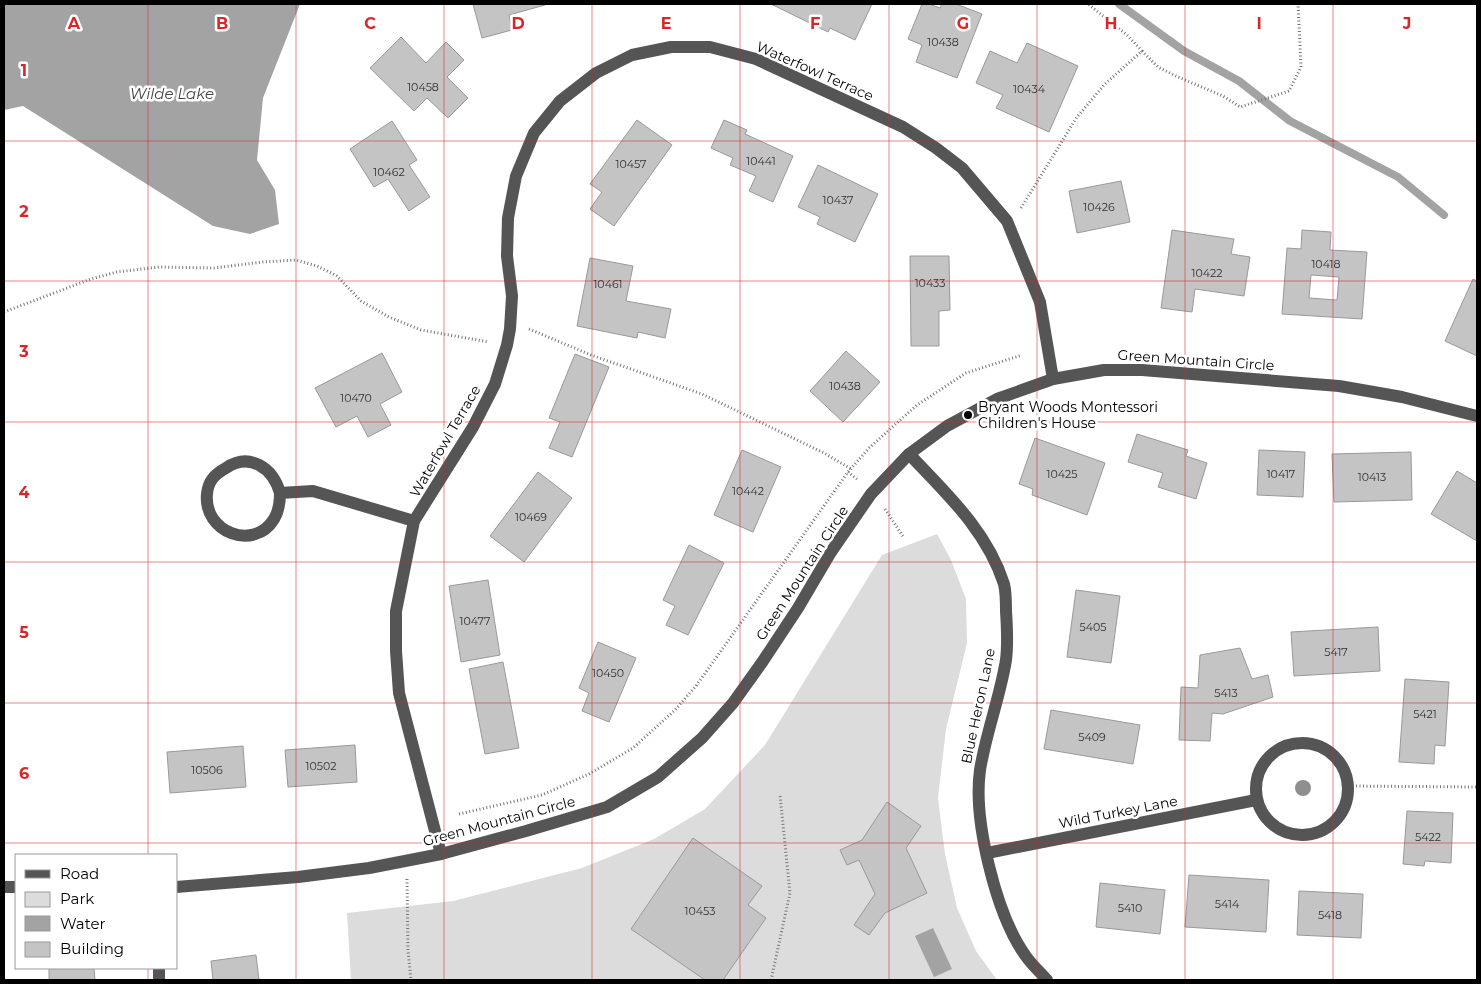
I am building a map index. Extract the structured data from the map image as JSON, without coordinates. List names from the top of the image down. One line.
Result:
{"streets":{"street":["Waterfowl Terrace","Green Mountain Circle","Blue Heron Lane","Wild Turkey Lane"]},"crossings":[["Waterfowl Terrace","Green Mountain Circle"],["Green Mountain Circle","Blue Heron Lane"],["Blue Heron Lane","Wild Turkey Lane"]],"water":["Wilde Lake"],"places":["Bryant Woods Montessori Children's House"],"house_numbers":["10438","10458","10434","10441","10457","10462","10437","10426","10418","10422","10433","10461","10438","10470","10425","10417","10413","10442","10469","10477","5405","5417","10450","5413","5421","5409","10502","10506","5422","5414","5410","10453","5418"],"legend":["Road","Park","Water","Building"],"grid":{"columns":["A","B","C","D","E","F","G","H","I","J"],"rows":["1","2","3","4","5","6"]}}
